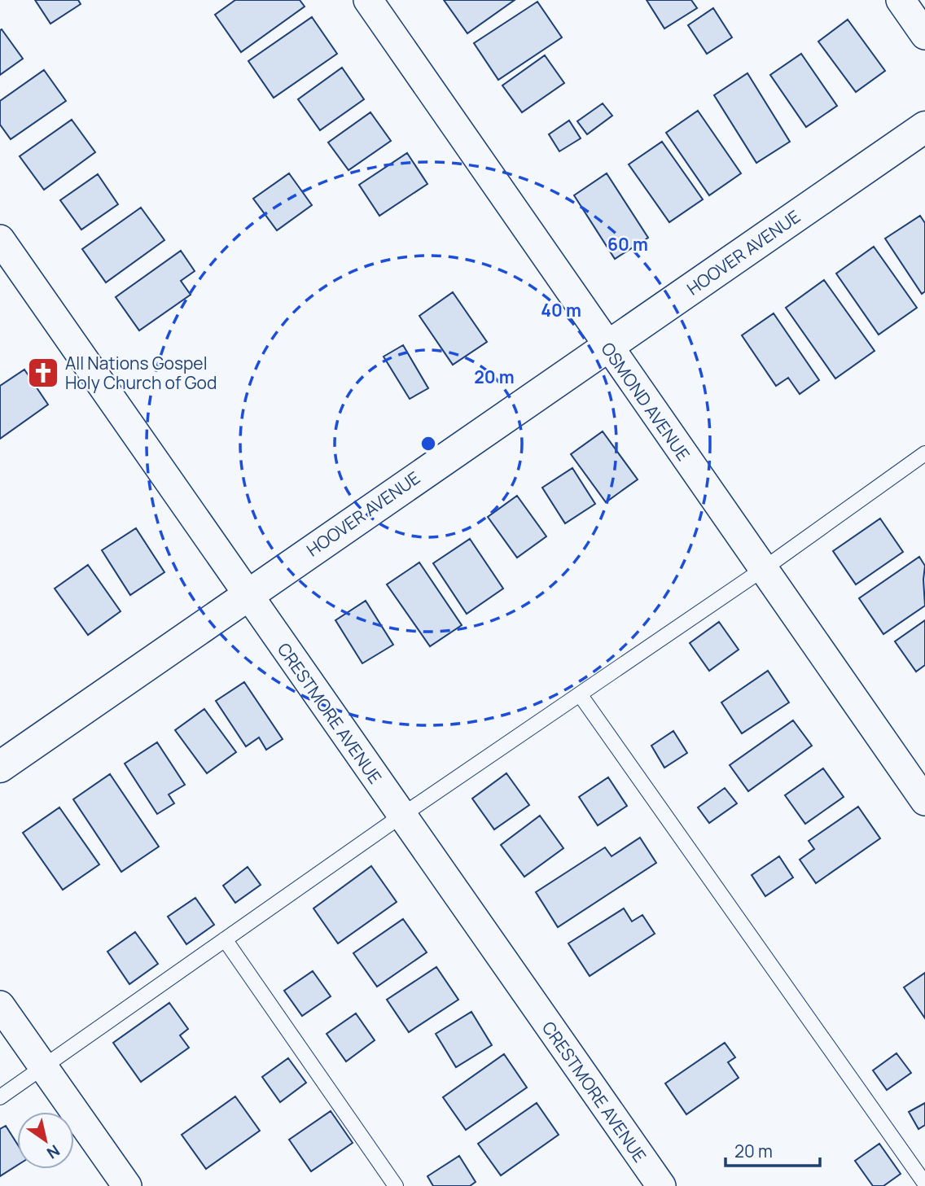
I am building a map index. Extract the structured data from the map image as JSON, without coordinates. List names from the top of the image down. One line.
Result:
{"streets":{"street":["HOOVER AVENUE","OSMOND AVENUE","CRESTMORE AVENUE"]},"crossings":[["HOOVER AVENUE","OSMOND AVENUE"],["HOOVER AVENUE","CRESTMORE AVENUE"]],"places":{"church":["All Nations Gospel Holy Church of God"]},"scale_bar":"20 m","north":"bottom right","rings":["60 m","40 m","20 m"]}
